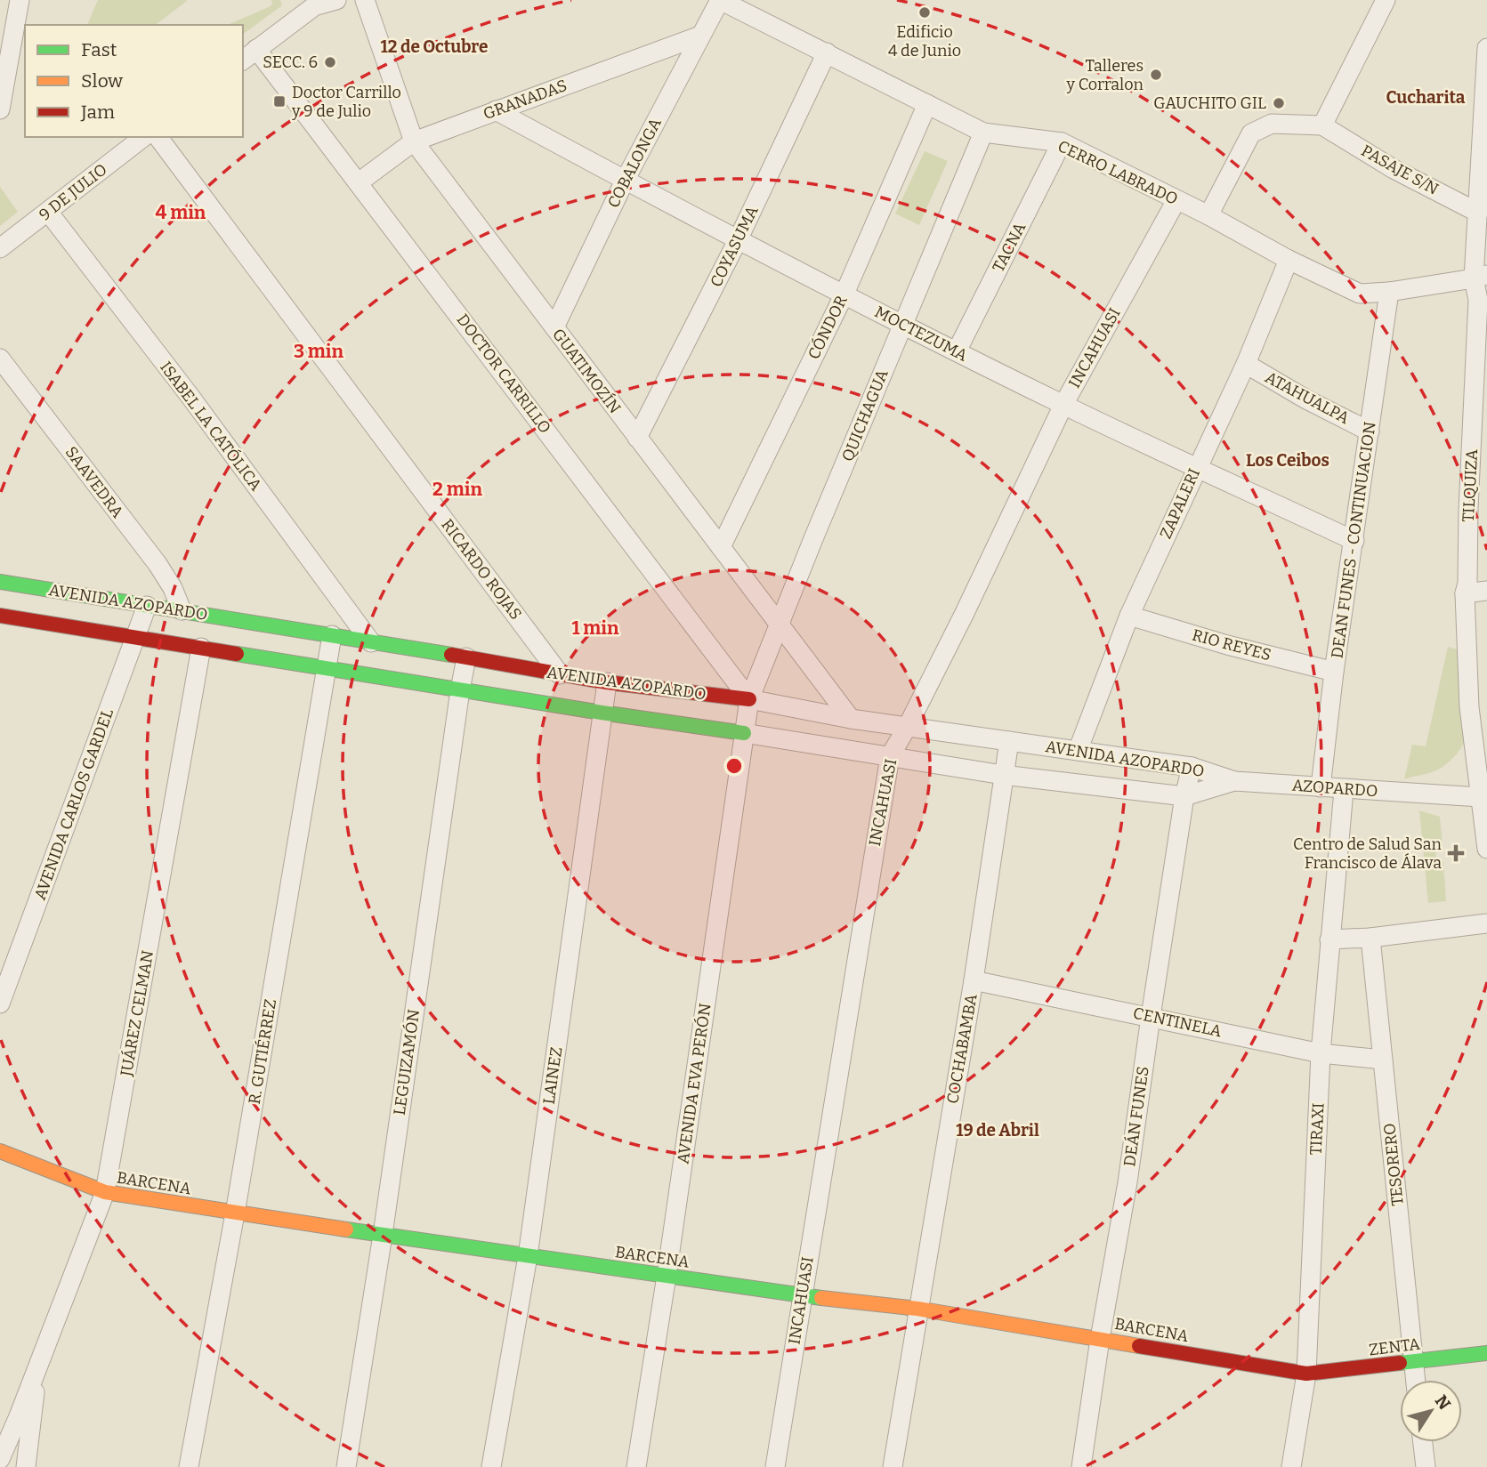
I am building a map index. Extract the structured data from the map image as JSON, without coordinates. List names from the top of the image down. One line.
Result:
{"streets":{"street":["GRANADAS","COBALONGA","PASAJE S/N","CERRO LABRADO","9 DE JULIO","COYASUMA","TACNA","CÓNDOR","MOCTEZUMA","INCAHUASI","GUATIMOZÍN","DOCTOR CARRILLO","ATAHUALPA","QUICHAGUA","ISABEL LA CATÓLICA","SAAVEDRA","TILQUIZA","ZAPALERI","DEAN FUNES - CONTINUACION","RICARDO ROJAS","AVENIDA AZOPARDO","RIO REYES","AZOPARDO","AVENIDA CARLOS GARDEL","JUÁREZ CELMAN","CENTINELA","COCHABAMBA","R. GUTIÉRREZ","LEGUIZAMÓN","LAINEZ","AVENIDA EVA PERÓN","DEÁN FUNES","TIRAXI","TESORERO","BARCENA","ZENTA"]},"crossings":[["GRANADAS","COBALONGA"],["GRANADAS","MOCTEZUMA"],["GRANADAS","GUATIMOZÍN"],["GRANADAS","DOCTOR CARRILLO"],["COBALONGA","CERRO LABRADO"],["COBALONGA","MOCTEZUMA"],["COBALONGA","GUATIMOZÍN"],["PASAJE S/N","TILQUIZA"],["CERRO LABRADO","COYASUMA"],["CERRO LABRADO","TACNA"],["CERRO LABRADO","CÓNDOR"],["CERRO LABRADO","INCAHUASI"],["CERRO LABRADO","QUICHAGUA"],["CERRO LABRADO","TILQUIZA"],["CERRO LABRADO","ZAPALERI"],["CERRO LABRADO","DEAN FUNES - CONTINUACION"],["9 DE JULIO","ISABEL LA CATÓLICA"],["COYASUMA","MOCTEZUMA"],["COYASUMA","GUATIMOZÍN"],["TACNA","MOCTEZUMA"],["CÓNDOR","MOCTEZUMA"],["CÓNDOR","GUATIMOZÍN"],["MOCTEZUMA","INCAHUASI"],["MOCTEZUMA","QUICHAGUA"],["MOCTEZUMA","ZAPALERI"],["MOCTEZUMA","DEAN FUNES - CONTINUACION"],["INCAHUASI","AVENIDA AZOPARDO"],["INCAHUASI","BARCENA"],["GUATIMOZÍN","QUICHAGUA"],["GUATIMOZÍN","AVENIDA AZOPARDO"],["DOCTOR CARRILLO","QUICHAGUA"],["DOCTOR CARRILLO","AVENIDA AZOPARDO"],["DOCTOR CARRILLO","AVENIDA EVA PERÓN"],["ATAHUALPA","ZAPALERI"],["ATAHUALPA","DEAN FUNES - CONTINUACION"],["QUICHAGUA","AVENIDA AZOPARDO"],["QUICHAGUA","AVENIDA EVA PERÓN"],["ISABEL LA CATÓLICA","AVENIDA AZOPARDO"],["SAAVEDRA","AVENIDA AZOPARDO"],["TILQUIZA","AZOPARDO"],["ZAPALERI","AVENIDA AZOPARDO"],["ZAPALERI","RIO REYES"],["DEAN FUNES - CONTINUACION","RIO REYES"],["DEAN FUNES - CONTINUACION","AZOPARDO"],["RICARDO ROJAS","AVENIDA AZOPARDO"],["AVENIDA AZOPARDO","AZOPARDO"],["AVENIDA AZOPARDO","AVENIDA CARLOS GARDEL"],["AVENIDA AZOPARDO","JUÁREZ CELMAN"],["AVENIDA AZOPARDO","COCHABAMBA"],["AVENIDA AZOPARDO","R. GUTIÉRREZ"],["AVENIDA AZOPARDO","LEGUIZAMÓN"],["AVENIDA AZOPARDO","LAINEZ"],["AVENIDA AZOPARDO","AVENIDA EVA PERÓN"],["AVENIDA AZOPARDO","DEÁN FUNES"],["AZOPARDO","TIRAXI"],["JUÁREZ CELMAN","BARCENA"],["CENTINELA","COCHABAMBA"],["CENTINELA","DEÁN FUNES"],["CENTINELA","TIRAXI"],["CENTINELA","TESORERO"],["COCHABAMBA","BARCENA"],["R. GUTIÉRREZ","BARCENA"],["LEGUIZAMÓN","BARCENA"],["LAINEZ","BARCENA"],["AVENIDA EVA PERÓN","BARCENA"],["DEÁN FUNES","BARCENA"],["TIRAXI","BARCENA"],["TIRAXI","ZENTA"],["TESORERO","ZENTA"],["BARCENA","ZENTA"]],"districts":["12 de Octubre","Cucharita","Los Ceibos","19 de Abril"],"places":{"other":["Edificio 4 de Junio","SECC. 6","Talleres y Corralon","GAUCHITO GIL"],"transit":["Doctor Carrillo y 9 de Julio"],"health":["Centro de Salud San Francisco de Álava"]},"legend":["Fast","Slow","Jam"],"north":"top right","rings":["4 min","3 min","2 min","1 min"]}
